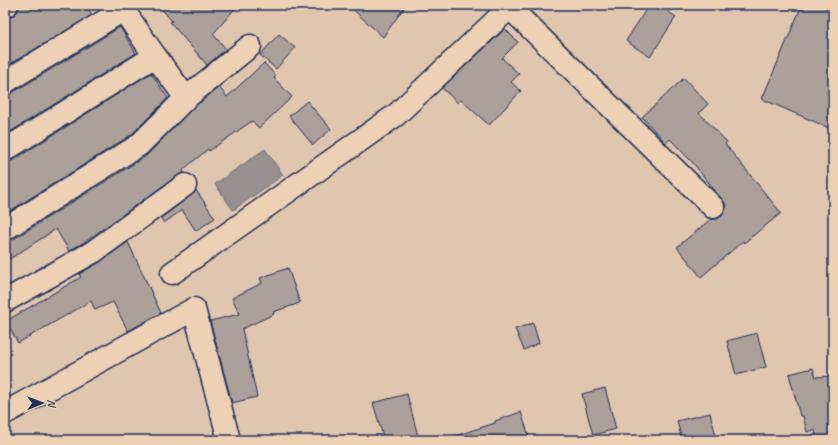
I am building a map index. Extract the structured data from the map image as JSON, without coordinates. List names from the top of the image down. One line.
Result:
{"north":"right"}
